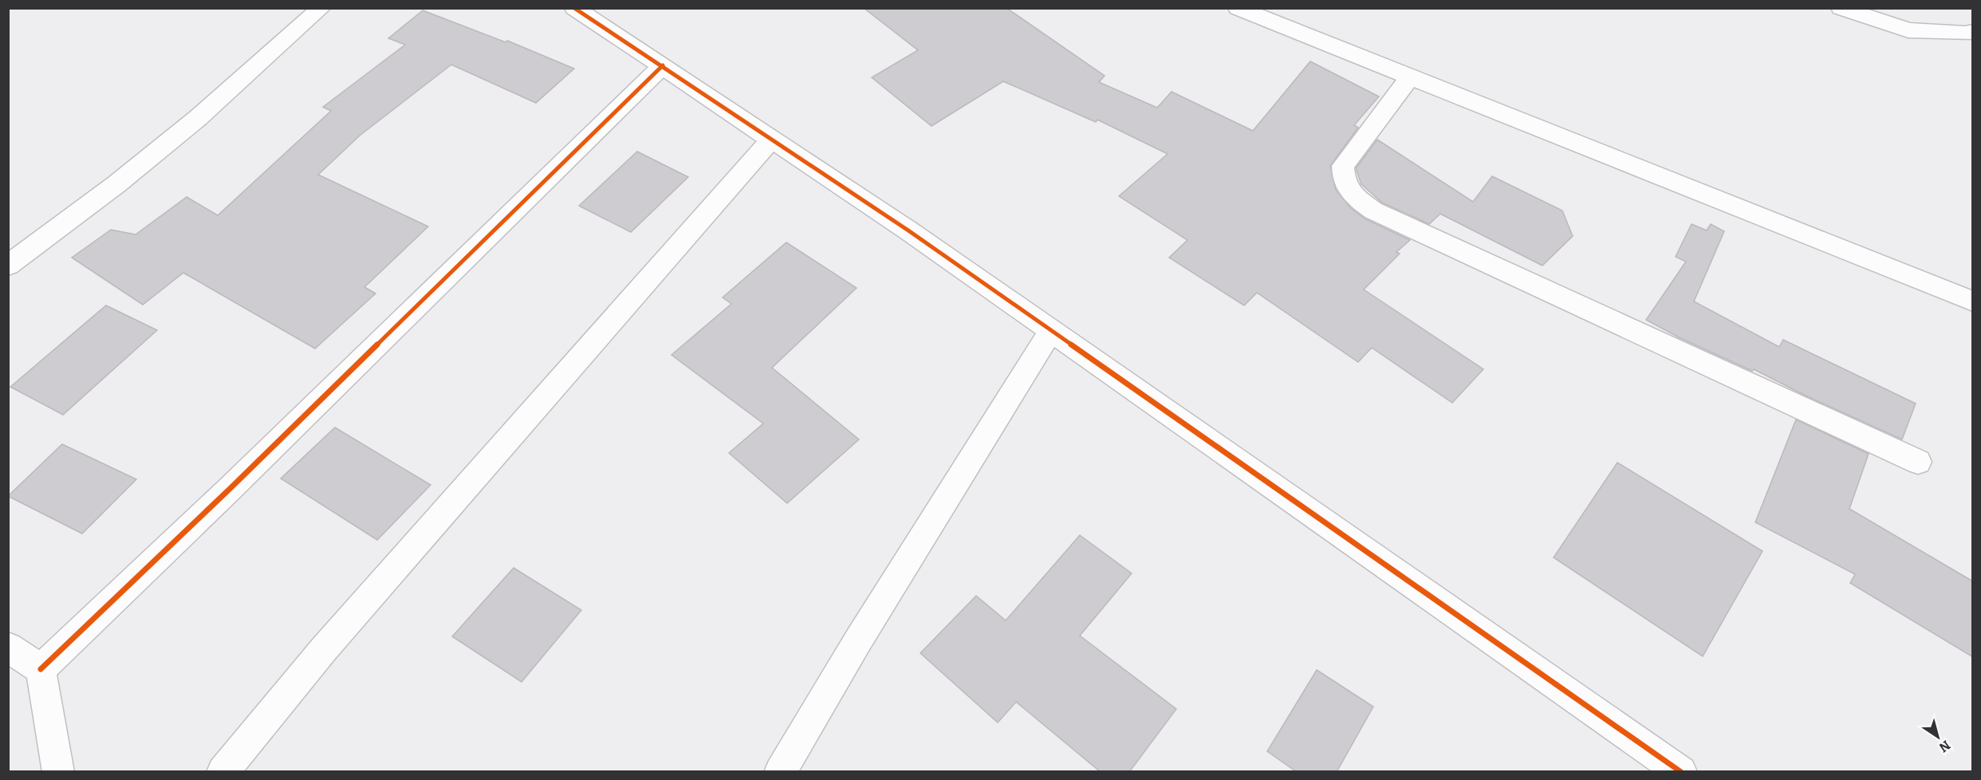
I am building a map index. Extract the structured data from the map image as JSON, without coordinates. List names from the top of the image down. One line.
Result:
{"north":"bottom right"}
